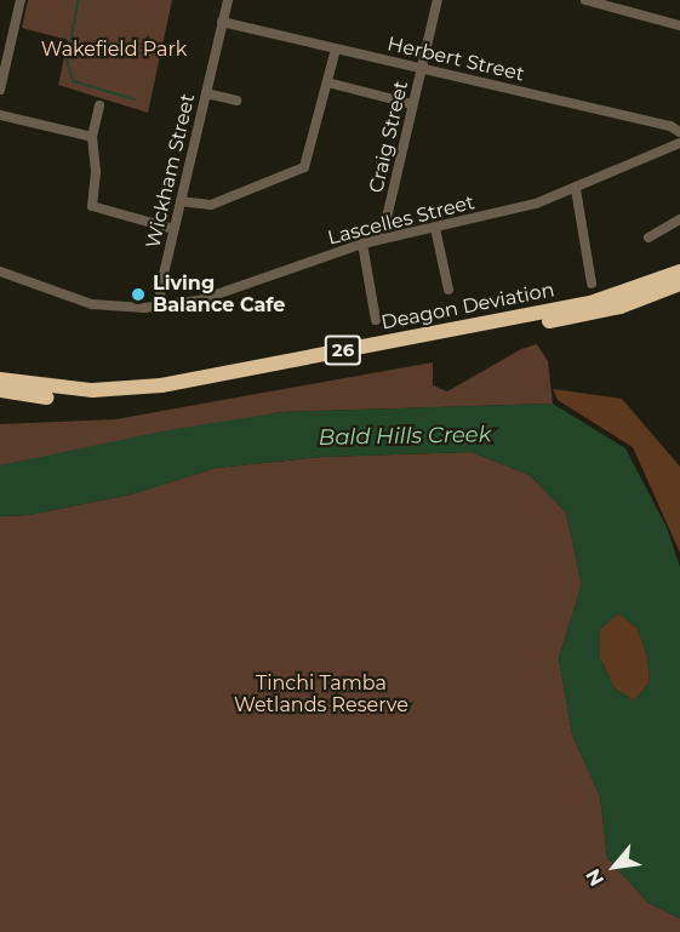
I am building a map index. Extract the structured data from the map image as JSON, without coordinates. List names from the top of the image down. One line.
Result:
{"streets":{"highway":["Deagon Deviation","26"],"street":["Herbert Street","Craig Street","Wickham Street","Lascelles Street"]},"crossings":[["Herbert Street","Craig Street"],["Herbert Street","Wickham Street"],["Craig Street","Lascelles Street"],["Wickham Street","Lascelles Street"]],"water":["Bald Hills Creek"],"parks":["Wakefield Park","Tinchi Tamba Wetlands Reserve"],"places":["Living Balance Cafe"],"north":"bottom left"}
